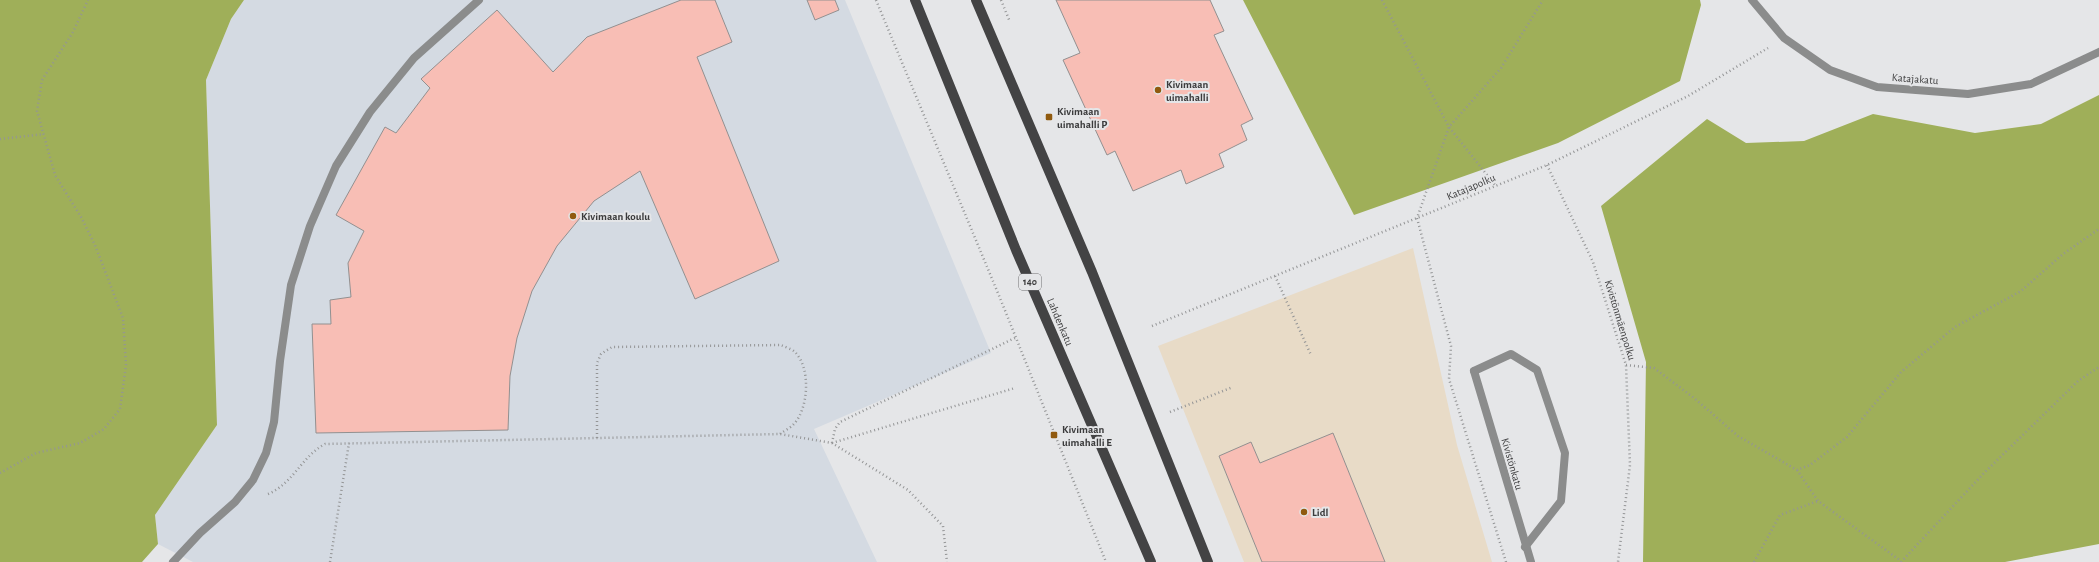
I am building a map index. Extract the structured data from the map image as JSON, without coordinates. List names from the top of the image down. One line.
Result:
{"streets":{"main road":["140","Lahdenkatu"],"street":["Katajakatu","Kivistönkatu"],"path":["Katajapolku","Kivistönmäenpolku"]},"crossings":[["Katajakatu","Katajapolku"],["Katajapolku","Kivistönmäenpolku"]],"places":{"other":["Kivimaan uimahalli","Kivimaan koulu","Lidl"],"transit":["Kivimaan uimahalli P","Kivimaan uimahalli E"]}}
